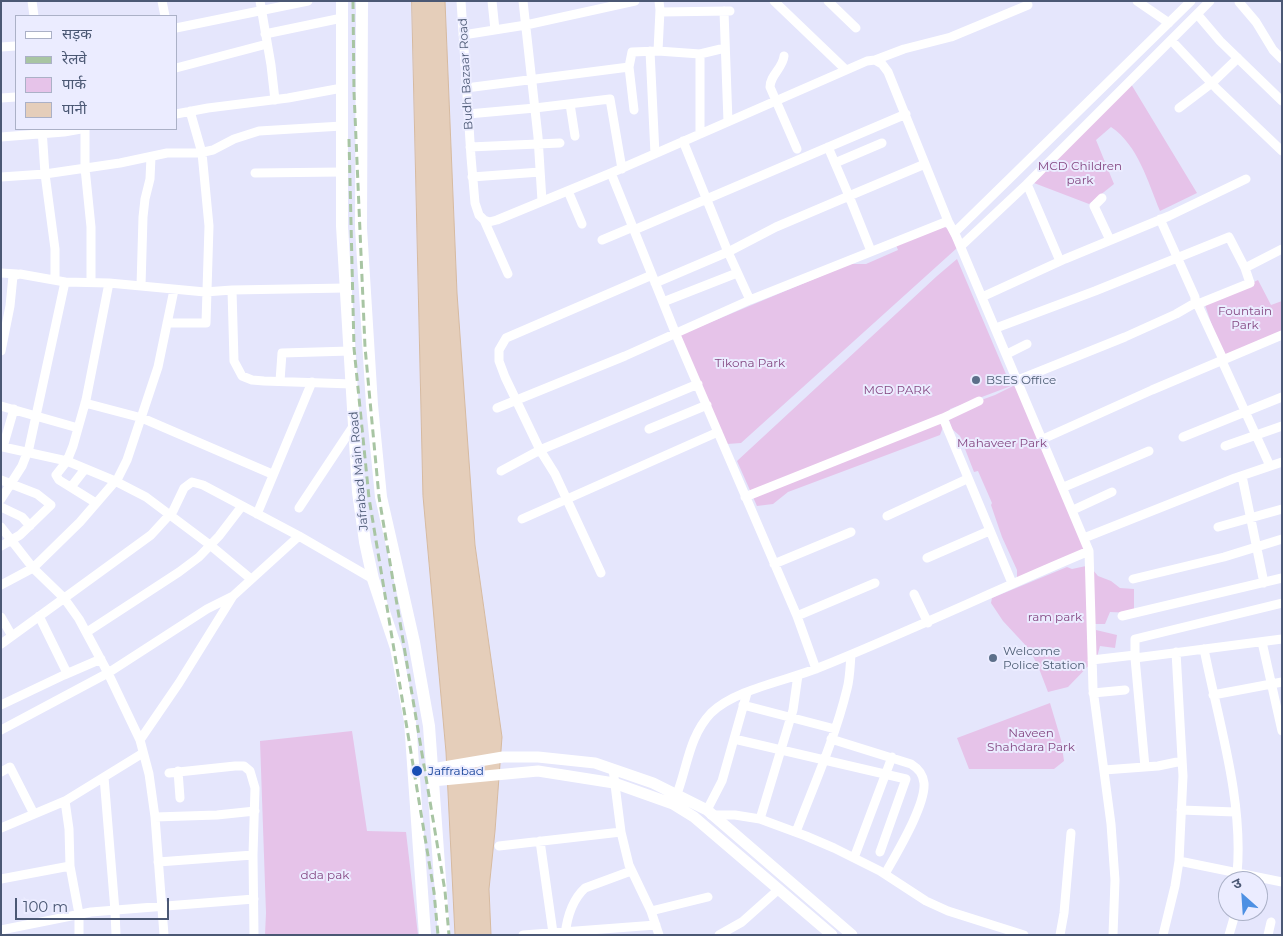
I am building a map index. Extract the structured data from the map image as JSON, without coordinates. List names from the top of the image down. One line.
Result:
{"streets":{"main road":["Jafrabad Main Road"],"street":["Budh Bazaar Road"]},"parks":["MCD Children park","Fountain Park","Tikona Park","MCD PARK","Mahaveer Park","ram park","Naveen Shahdara Park","dda pak"],"places":["BSES Office","Welcome Police Station","Jaffrabad"],"legend":["सड़क","रेलवे","पार्क","पानी"],"scale_bar":"100 m","north":"top left"}
